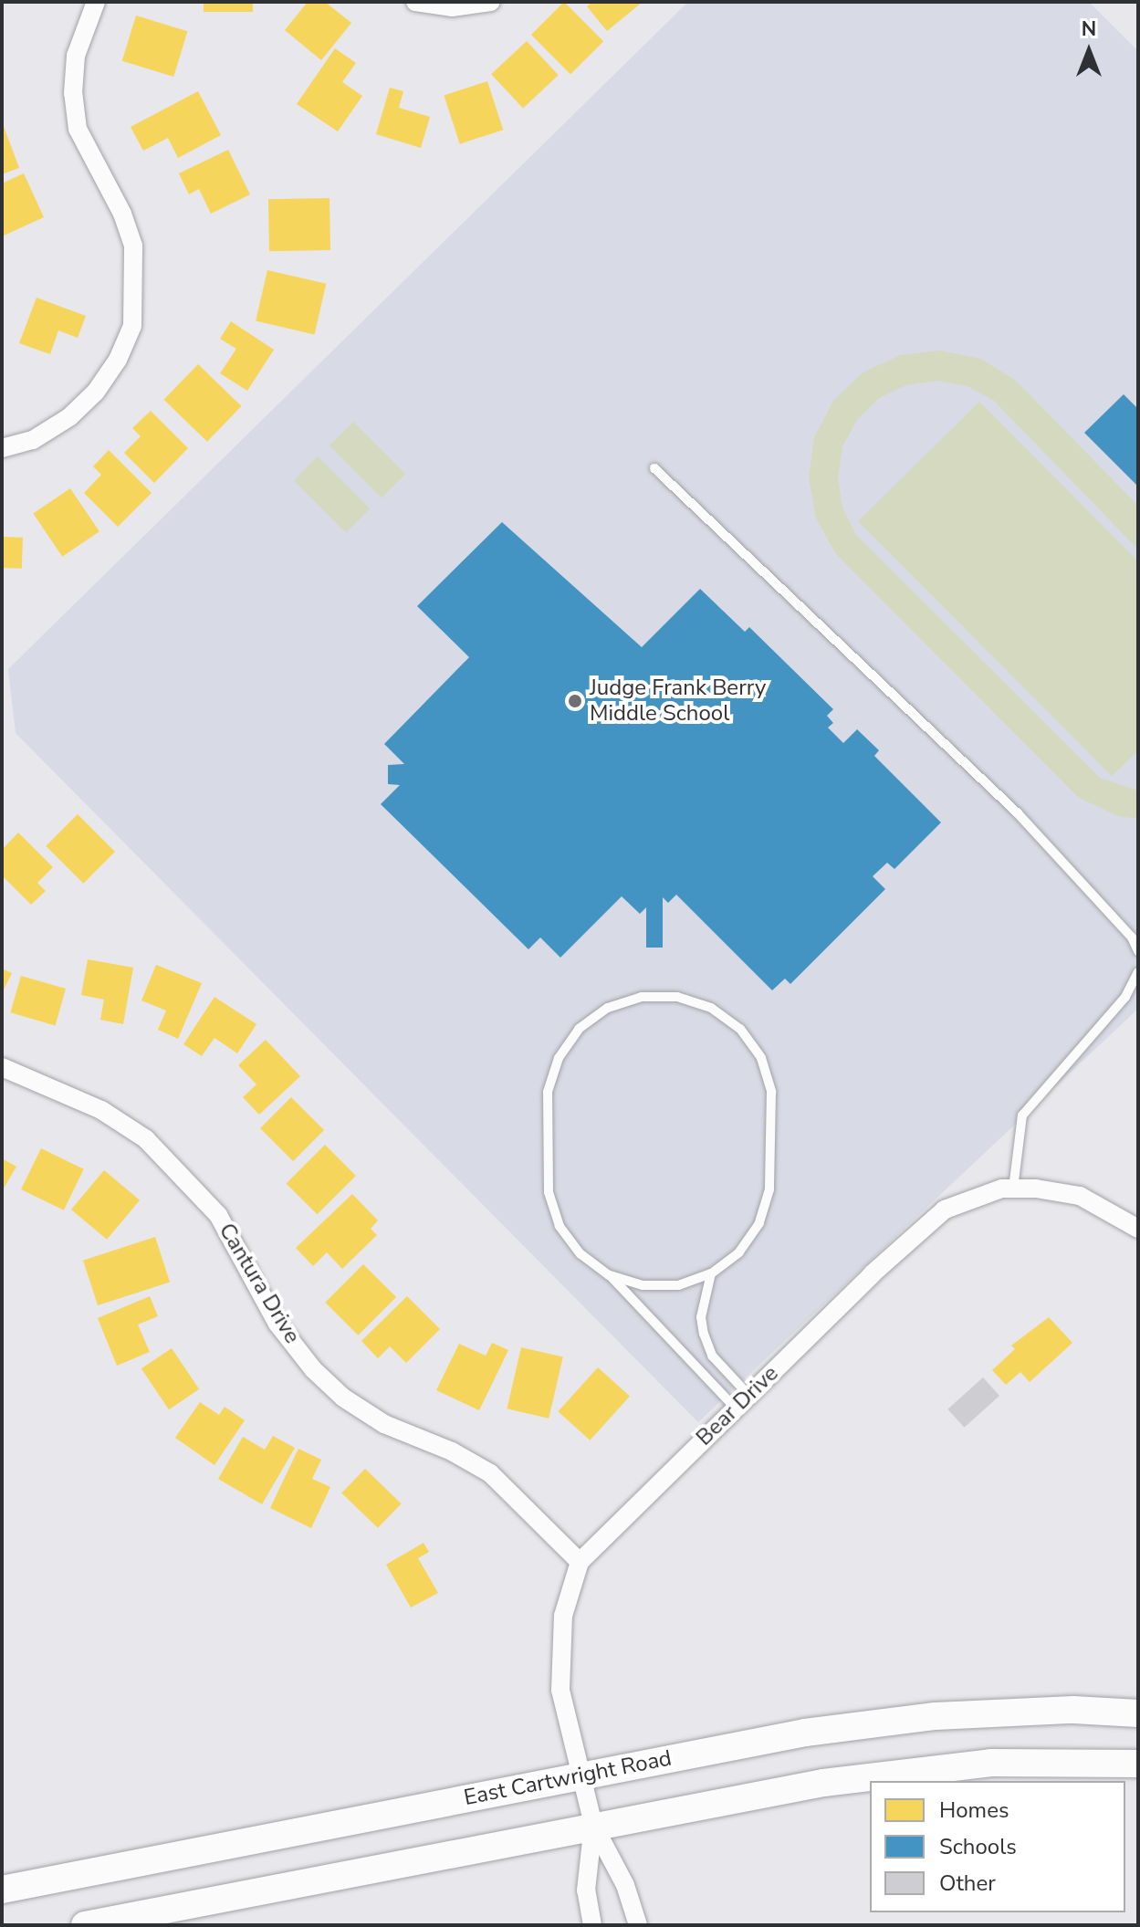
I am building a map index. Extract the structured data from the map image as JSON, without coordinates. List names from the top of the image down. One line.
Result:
{"streets":{"main road":["East Cartwright Road"],"street":["Cantura Drive","Bear Drive"]},"crossings":[["Cantura Drive","Bear Drive"],["Bear Drive","East Cartwright Road"]],"places":["Judge Frank Berry Middle School"],"legend":["Homes","Schools","Other"],"north":"top"}
